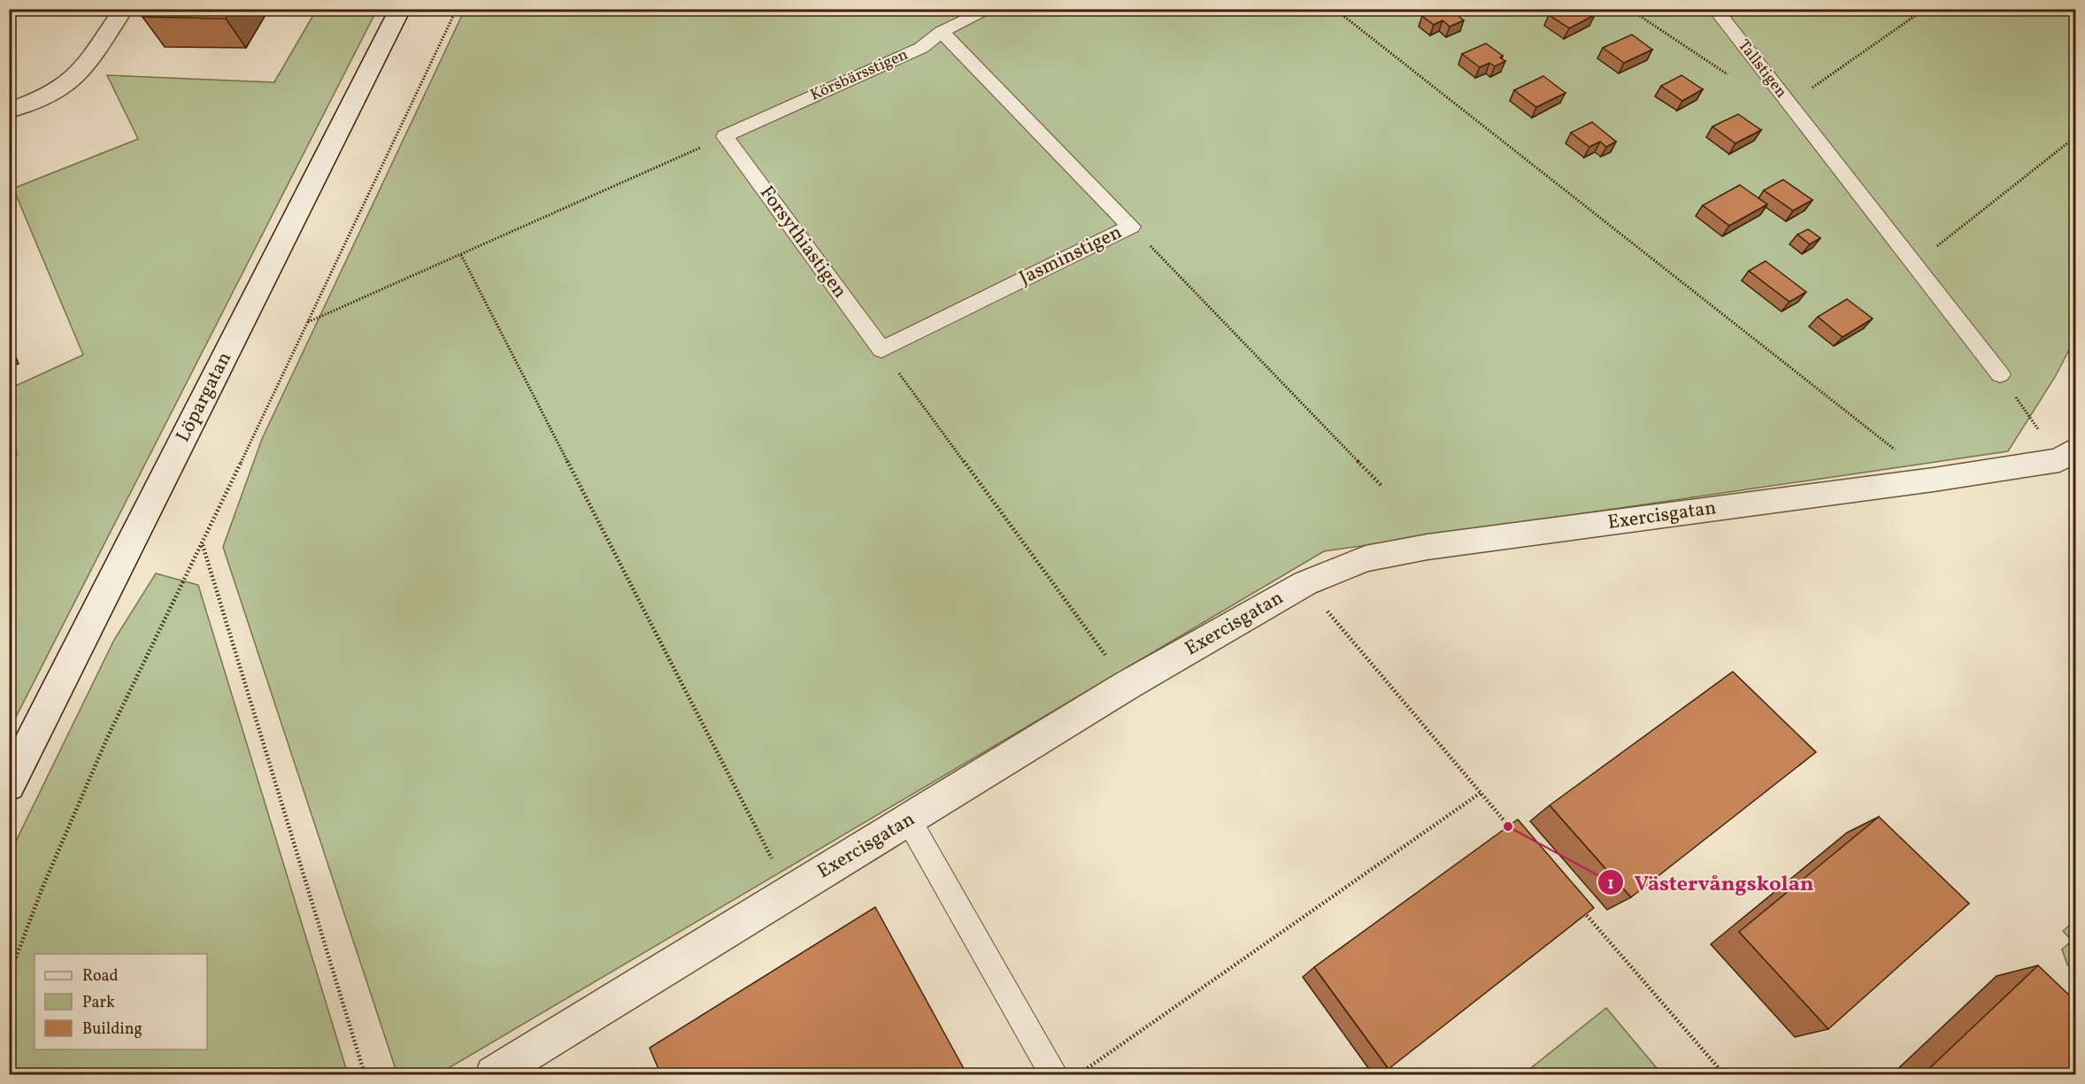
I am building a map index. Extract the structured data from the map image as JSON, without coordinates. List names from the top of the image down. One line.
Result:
{"streets":{"street":["Löpargatan","Exercisgatan"],"lane":["Tallstigen","Körsbärsstigen","Forsythiastigen","Jasminstigen"]},"crossings":[["Körsbärsstigen","Forsythiastigen"],["Körsbärsstigen","Jasminstigen"],["Forsythiastigen","Jasminstigen"]],"places":["Västervångskolan"],"legend":["Road","Park","Building"]}
